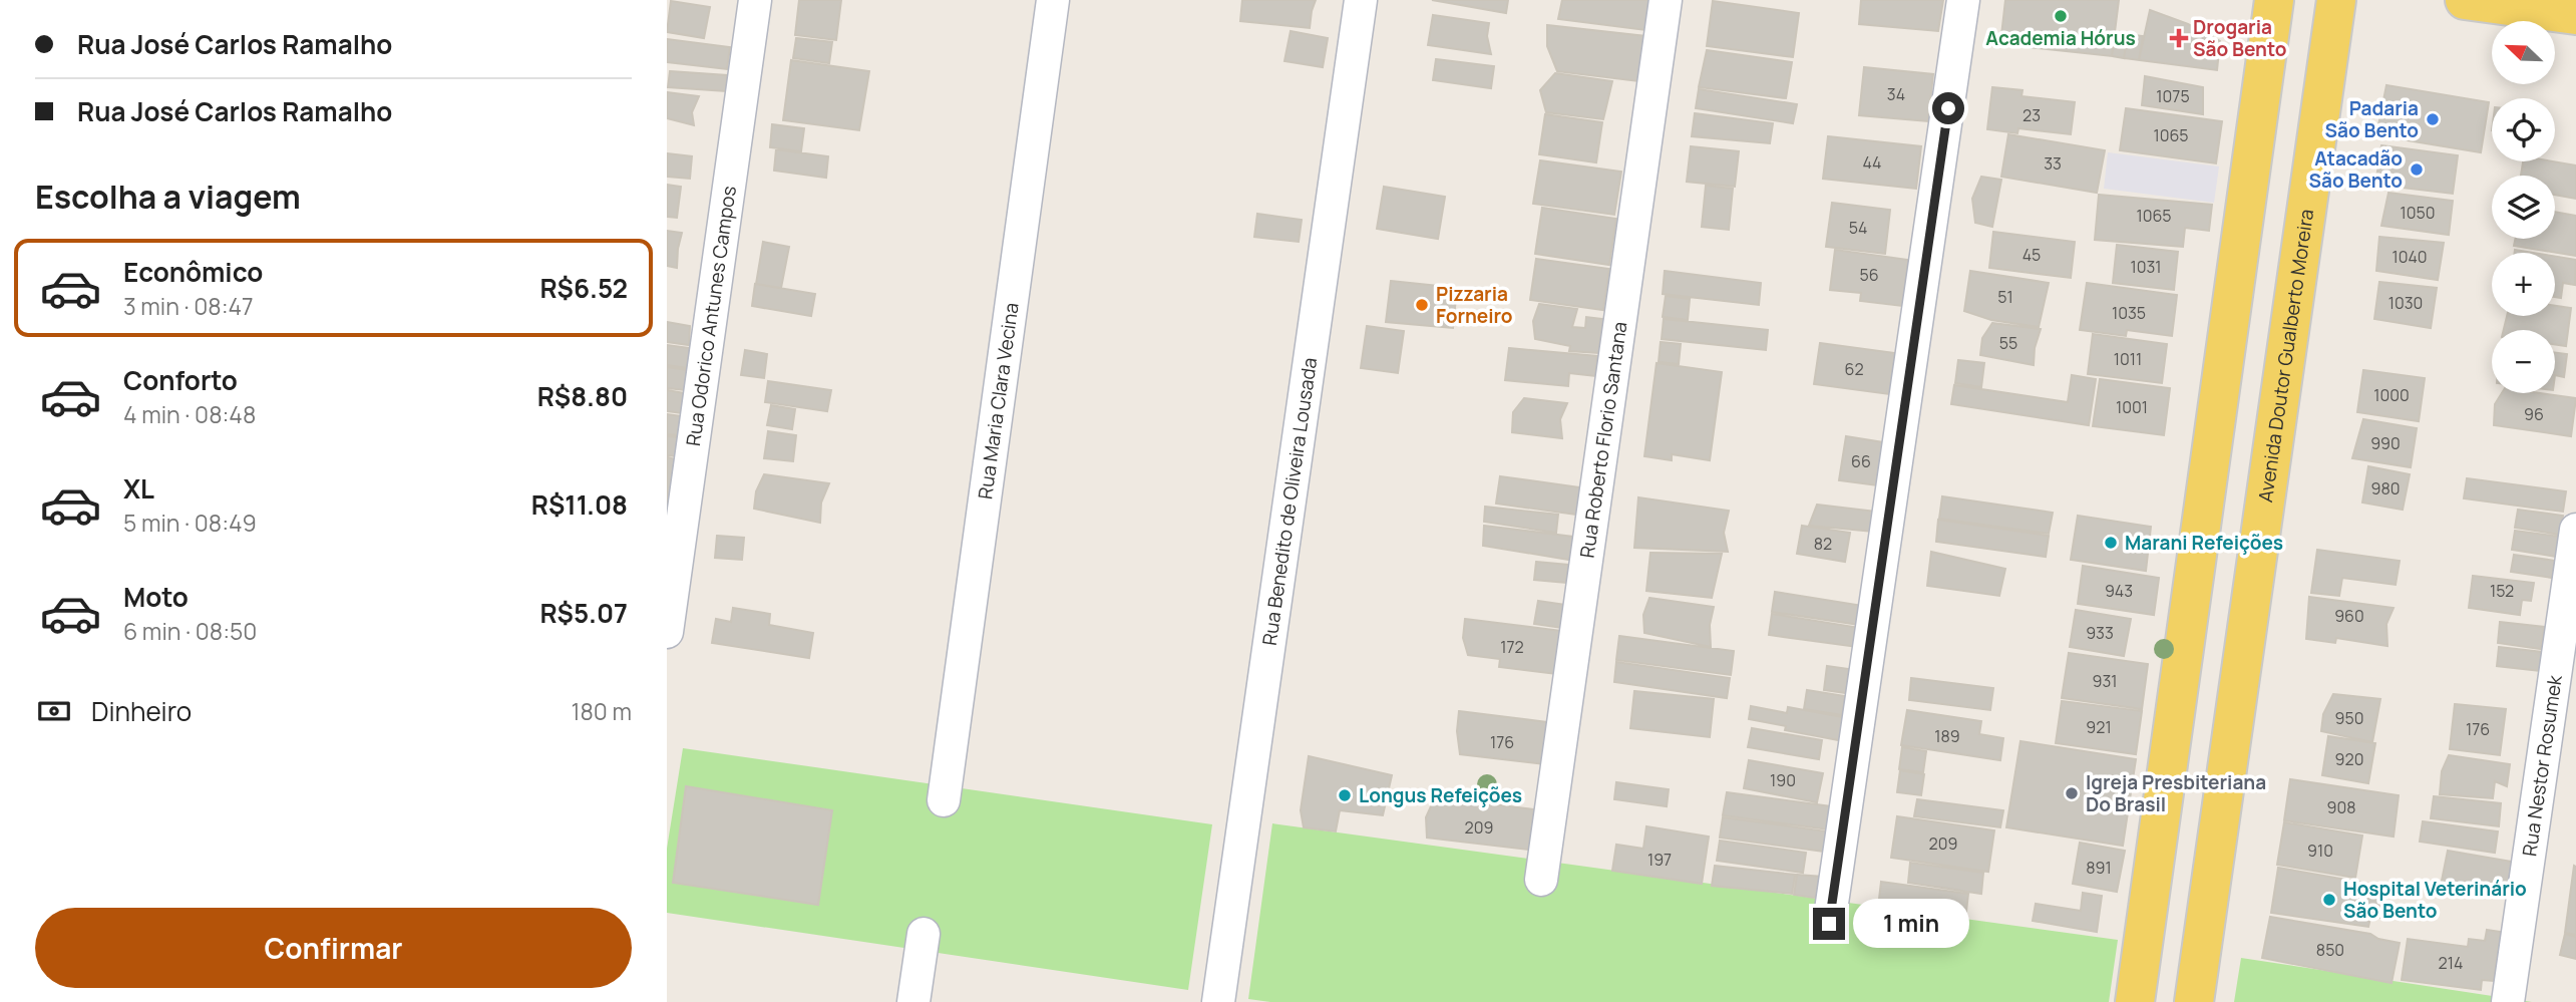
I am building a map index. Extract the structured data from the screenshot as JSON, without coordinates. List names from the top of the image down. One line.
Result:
{"streets":{"main road":["Avenida Doutor Gualberto Moreira"],"street":["Rua Odorico Antunes Campos","Rua Maria Clara Vecina","Rua Roberto Florio Santana","Rua Benedito de Oliveira Lousada","Rua Nestor Rosumek"]},"places":{"other":["Academia Hórus","Padaria São Bento","Atacadão São Bento","Pizzaria Forneiro","Marani Refeições","Igreja Presbiteriana Do Brasil","Longus Refeições","Hospital Veterinário São Bento"],"health":["Drogaria São Bento"]},"house_numbers":["34","1075","23","1065","44","33","1050","1065","54","45","1040","1031","56","51","1030","1035","55","1011","62","1000","1001","96","990","66","980","82","943","152","960","933","172","931","950","921","176","189","176","920","190","908","209","209","910","197","891","850","214"],"north":"top left","page":{"banner":["Rua José Carlos Ramalho","Rua José Carlos Ramalho"],"map_buttons":["+","−"],"heading":"Escolha a viagem","list":[{"name":"Econômico","note":"3 min · 08:47","value":"R$6.52"},{"name":"Conforto","note":"4 min · 08:48","value":"R$8.80"},{"name":"XL","note":"5 min · 08:49","value":"R$11.08"},{"name":"Moto","note":"6 min · 08:50","value":"R$5.07"}],"pay":["Dinheiro","180 m"],"buttons":"Confirmar","bubble":"1 min"}}
